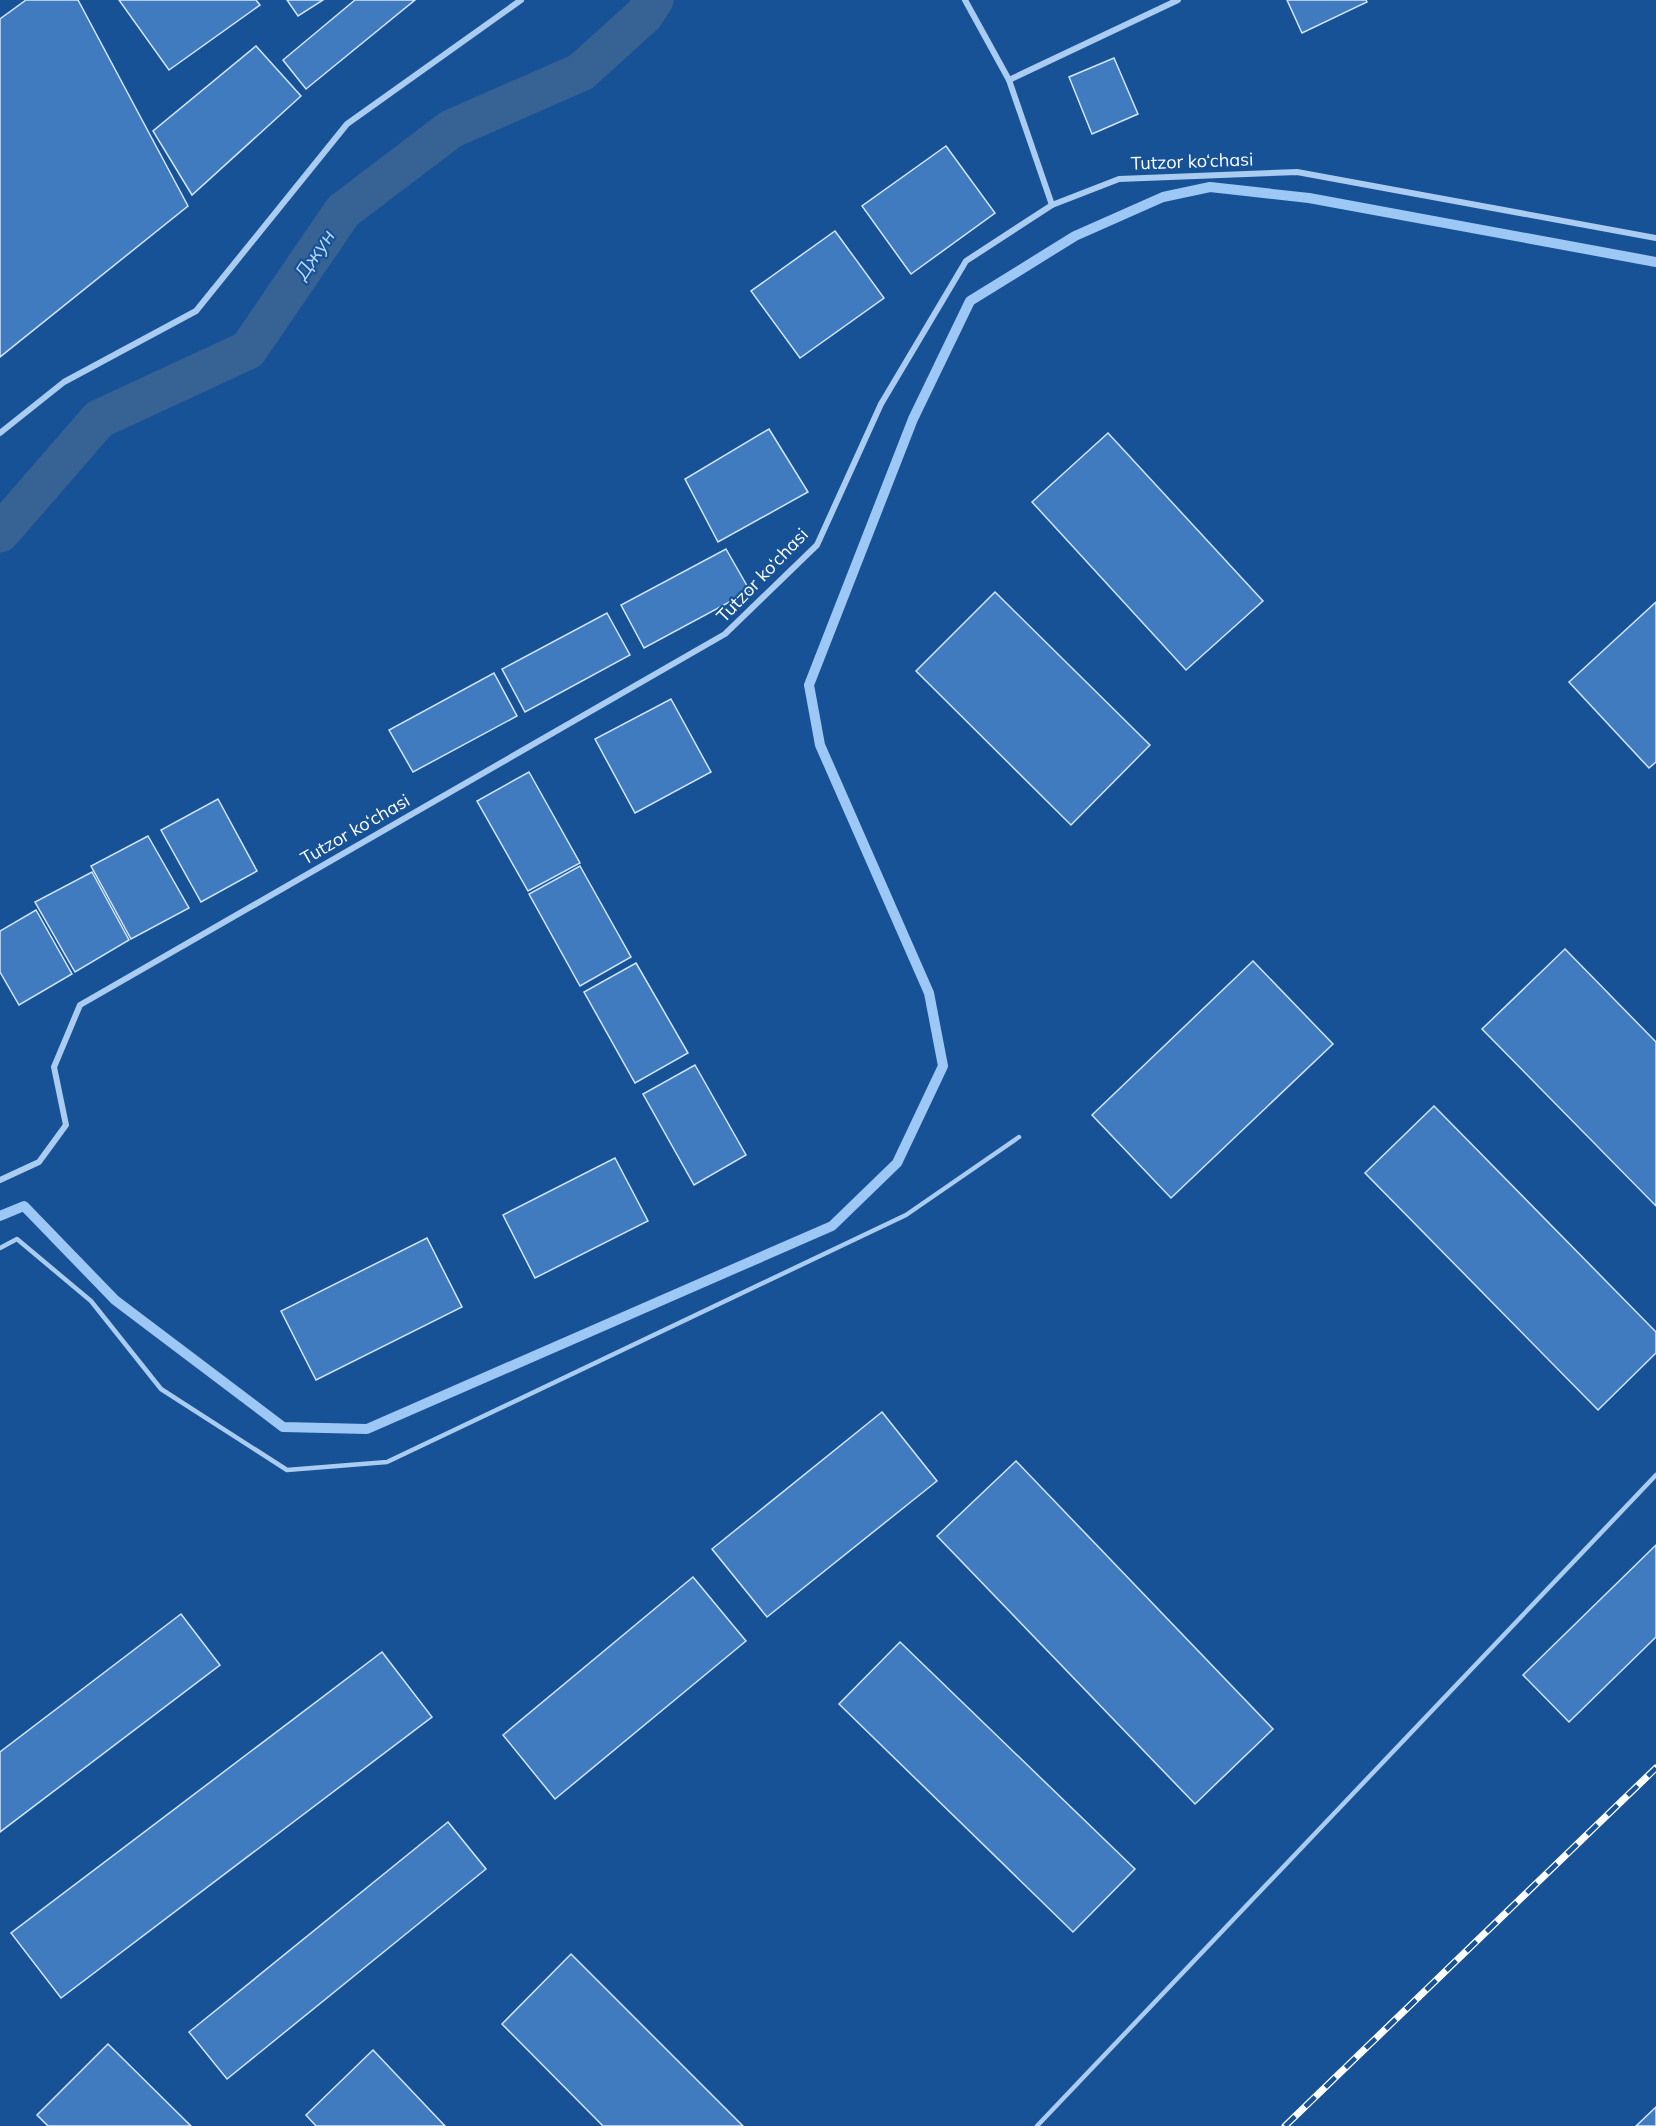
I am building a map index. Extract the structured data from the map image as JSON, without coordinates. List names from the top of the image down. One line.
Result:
{"streets":{"street":["Tutzor ko‘chasi"]},"water":["Джун"]}
